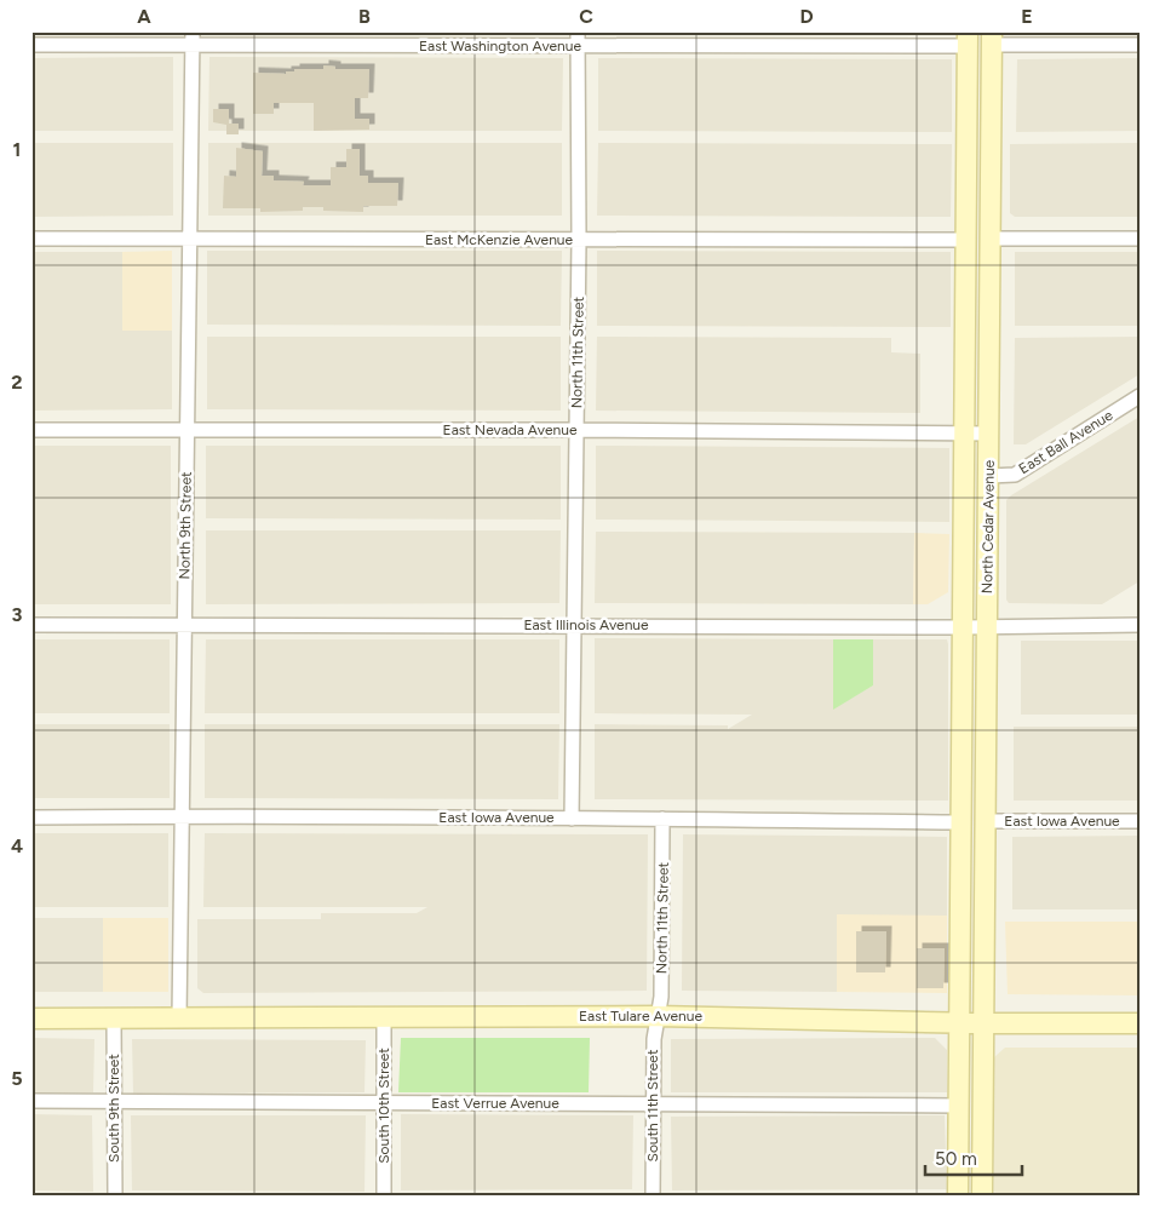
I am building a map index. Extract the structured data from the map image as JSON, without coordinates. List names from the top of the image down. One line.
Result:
{"streets":{"main road":["North Cedar Avenue","East Tulare Avenue"],"street":["East Washington Avenue","East McKenzie Avenue","North 11th Street","East Nevada Avenue","East Ball Avenue","North 9th Street","East Illinois Avenue","East Iowa Avenue","East Verrue Avenue","South 10th Street","South 11th Street","South 9th Street"]},"crossings":[["East Washington Avenue","North 11th Street"],["East Washington Avenue","North 9th Street"],["East Washington Avenue","North Cedar Avenue"],["East McKenzie Avenue","North 11th Street"],["East McKenzie Avenue","North 9th Street"],["East McKenzie Avenue","North Cedar Avenue"],["North 11th Street","East Nevada Avenue"],["North 11th Street","East Illinois Avenue"],["North 11th Street","East Iowa Avenue"],["North 11th Street","East Tulare Avenue"],["North 11th Street","South 11th Street"],["East Nevada Avenue","North 9th Street"],["East Nevada Avenue","North Cedar Avenue"],["East Ball Avenue","North Cedar Avenue"],["North 9th Street","East Illinois Avenue"],["North 9th Street","East Iowa Avenue"],["North 9th Street","East Tulare Avenue"],["North Cedar Avenue","East Illinois Avenue"],["North Cedar Avenue","East Iowa Avenue"],["North Cedar Avenue","East Tulare Avenue"],["North Cedar Avenue","East Verrue Avenue"],["East Tulare Avenue","South 10th Street"],["East Tulare Avenue","South 11th Street"],["East Tulare Avenue","South 9th Street"],["East Verrue Avenue","South 10th Street"],["East Verrue Avenue","South 11th Street"],["East Verrue Avenue","South 9th Street"]],"scale_bar":"50 m","grid":{"columns":["A","B","C","D","E"],"rows":["1","2","3","4","5"]}}
